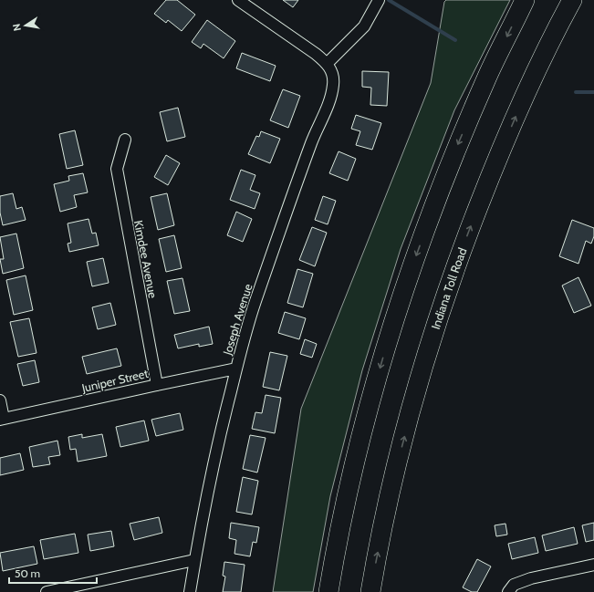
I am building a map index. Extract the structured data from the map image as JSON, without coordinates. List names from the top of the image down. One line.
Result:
{"streets":{"highway":["Indiana Toll Road"],"street":["Kimdee Avenue","Joseph Avenue","Juniper Street"]},"crossings":[["Kimdee Avenue","Juniper Street"],["Joseph Avenue","Juniper Street"]],"scale_bar":"50 m","north":"left"}
